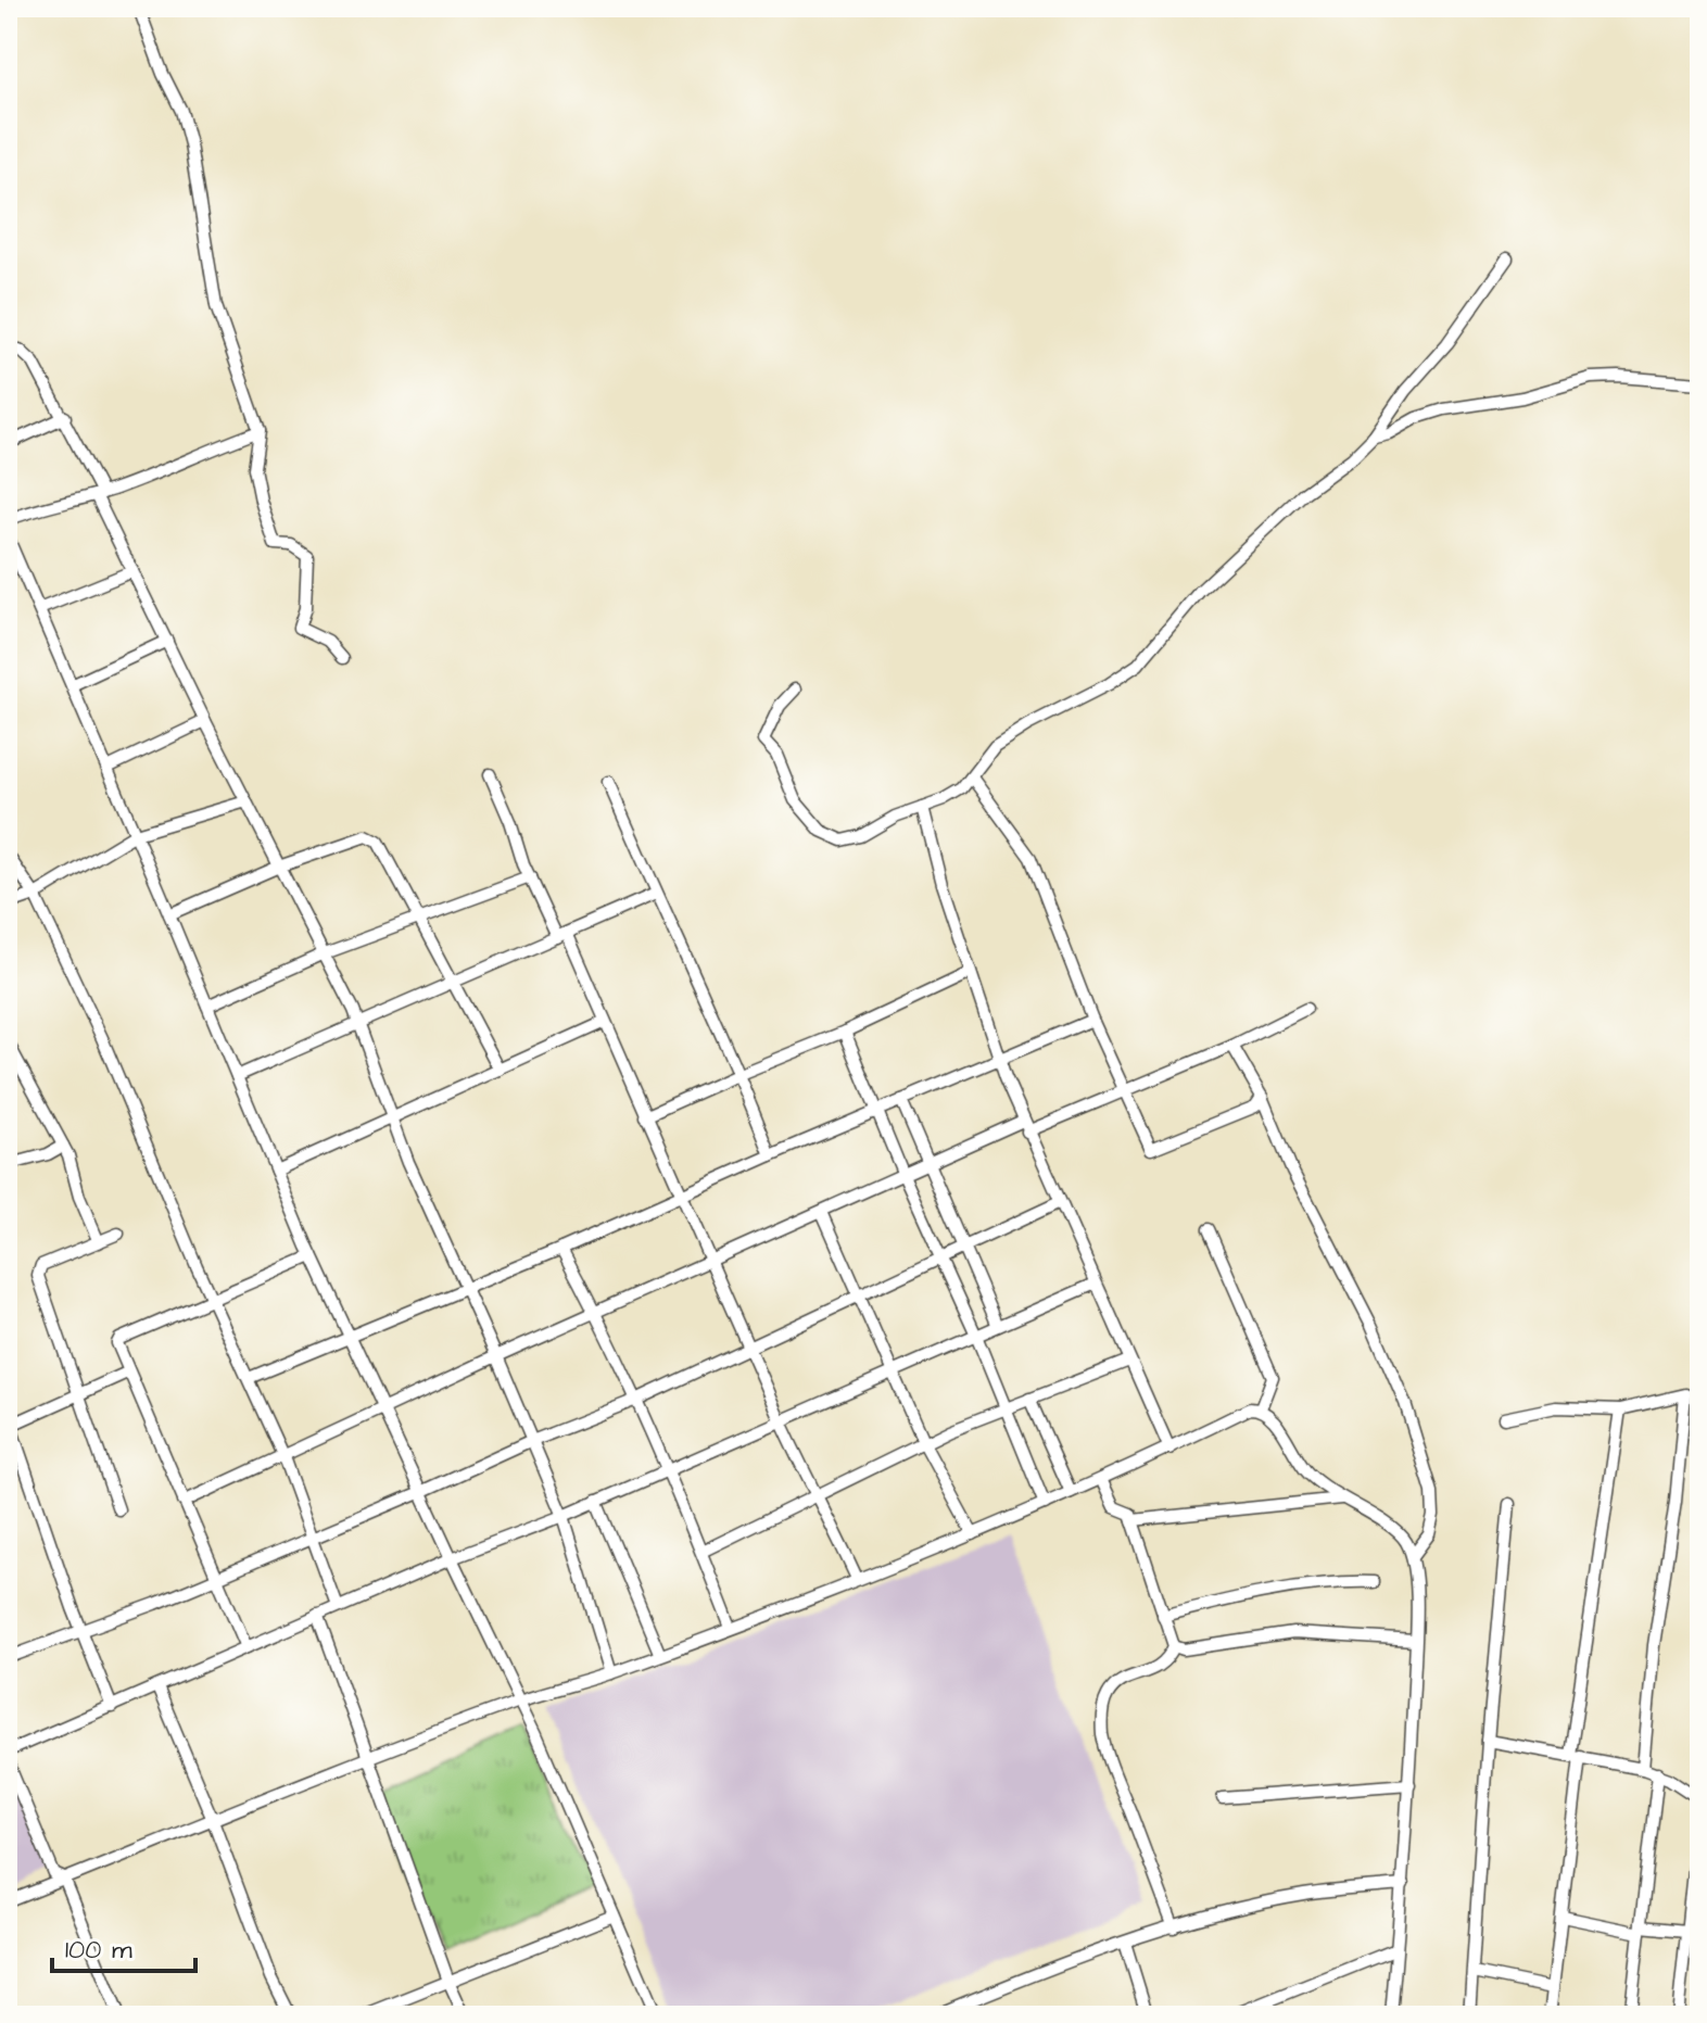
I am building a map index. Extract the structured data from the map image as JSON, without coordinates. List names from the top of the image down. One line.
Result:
{"scale_bar":"100 m"}
